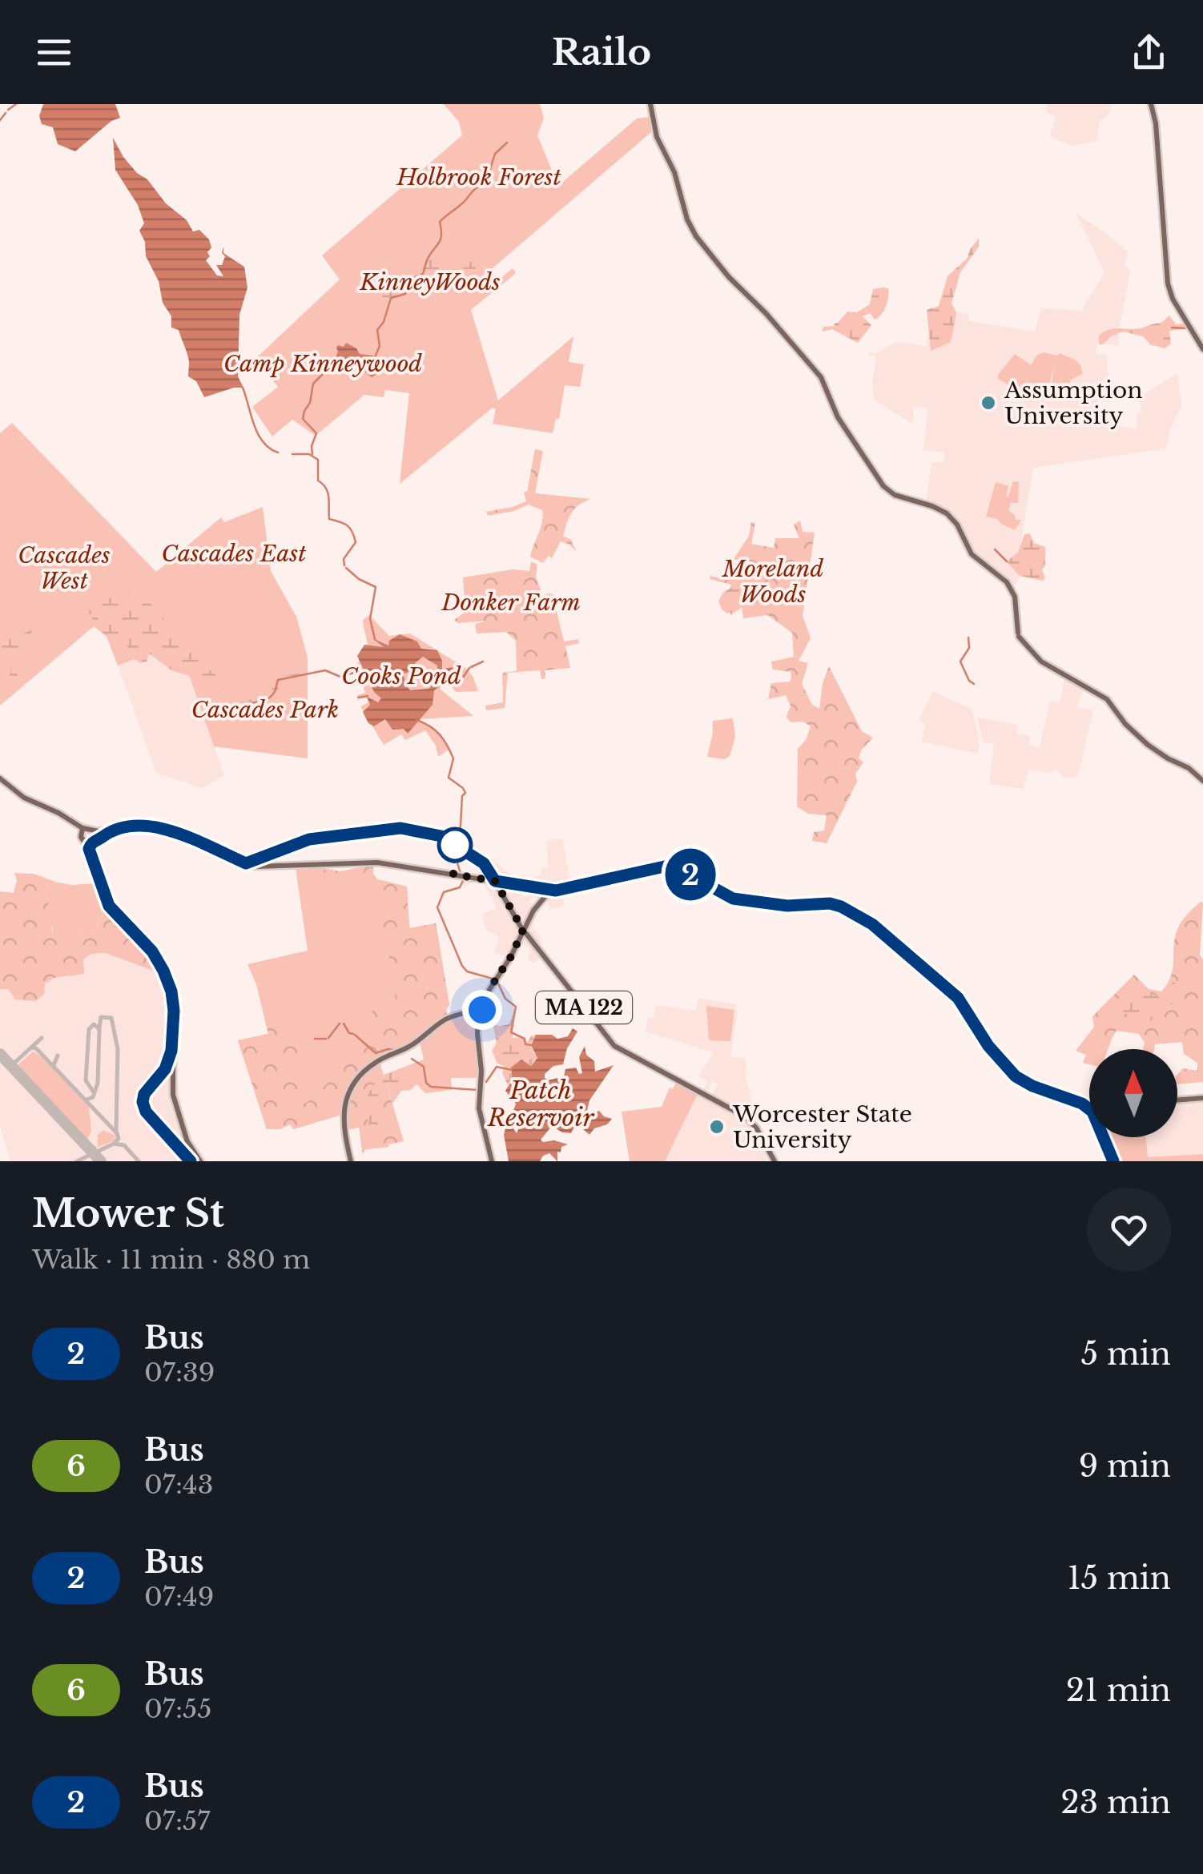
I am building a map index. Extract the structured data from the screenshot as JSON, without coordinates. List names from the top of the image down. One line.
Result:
{"streets":{"main road":["MA 122"]},"water":["Patch Reservoir"],"parks":["Holbrook Forest","KinneyWoods","Camp Kinneywood","Cascades East","Cascades West","Moreland Woods","Donker Farm","Cooks Pond","Cascades Park"],"places":["Assumption University","Worcester State University"],"lines":["bus line 2"],"north":"top","page":{"header":"Railo","on_map":"2","heading":["Mower St","Walk · 11 min · 880 m"],"list":[{"mark":"2","name":"Bus","note":"07:39","value":"5 min"},{"mark":"6","name":"Bus","note":"07:43","value":"9 min"},{"mark":"2","name":"Bus","note":"07:49","value":"15 min"},{"mark":"6","name":"Bus","note":"07:55","value":"21 min"},{"mark":"2","name":"Bus","note":"07:57","value":"23 min"}]}}
